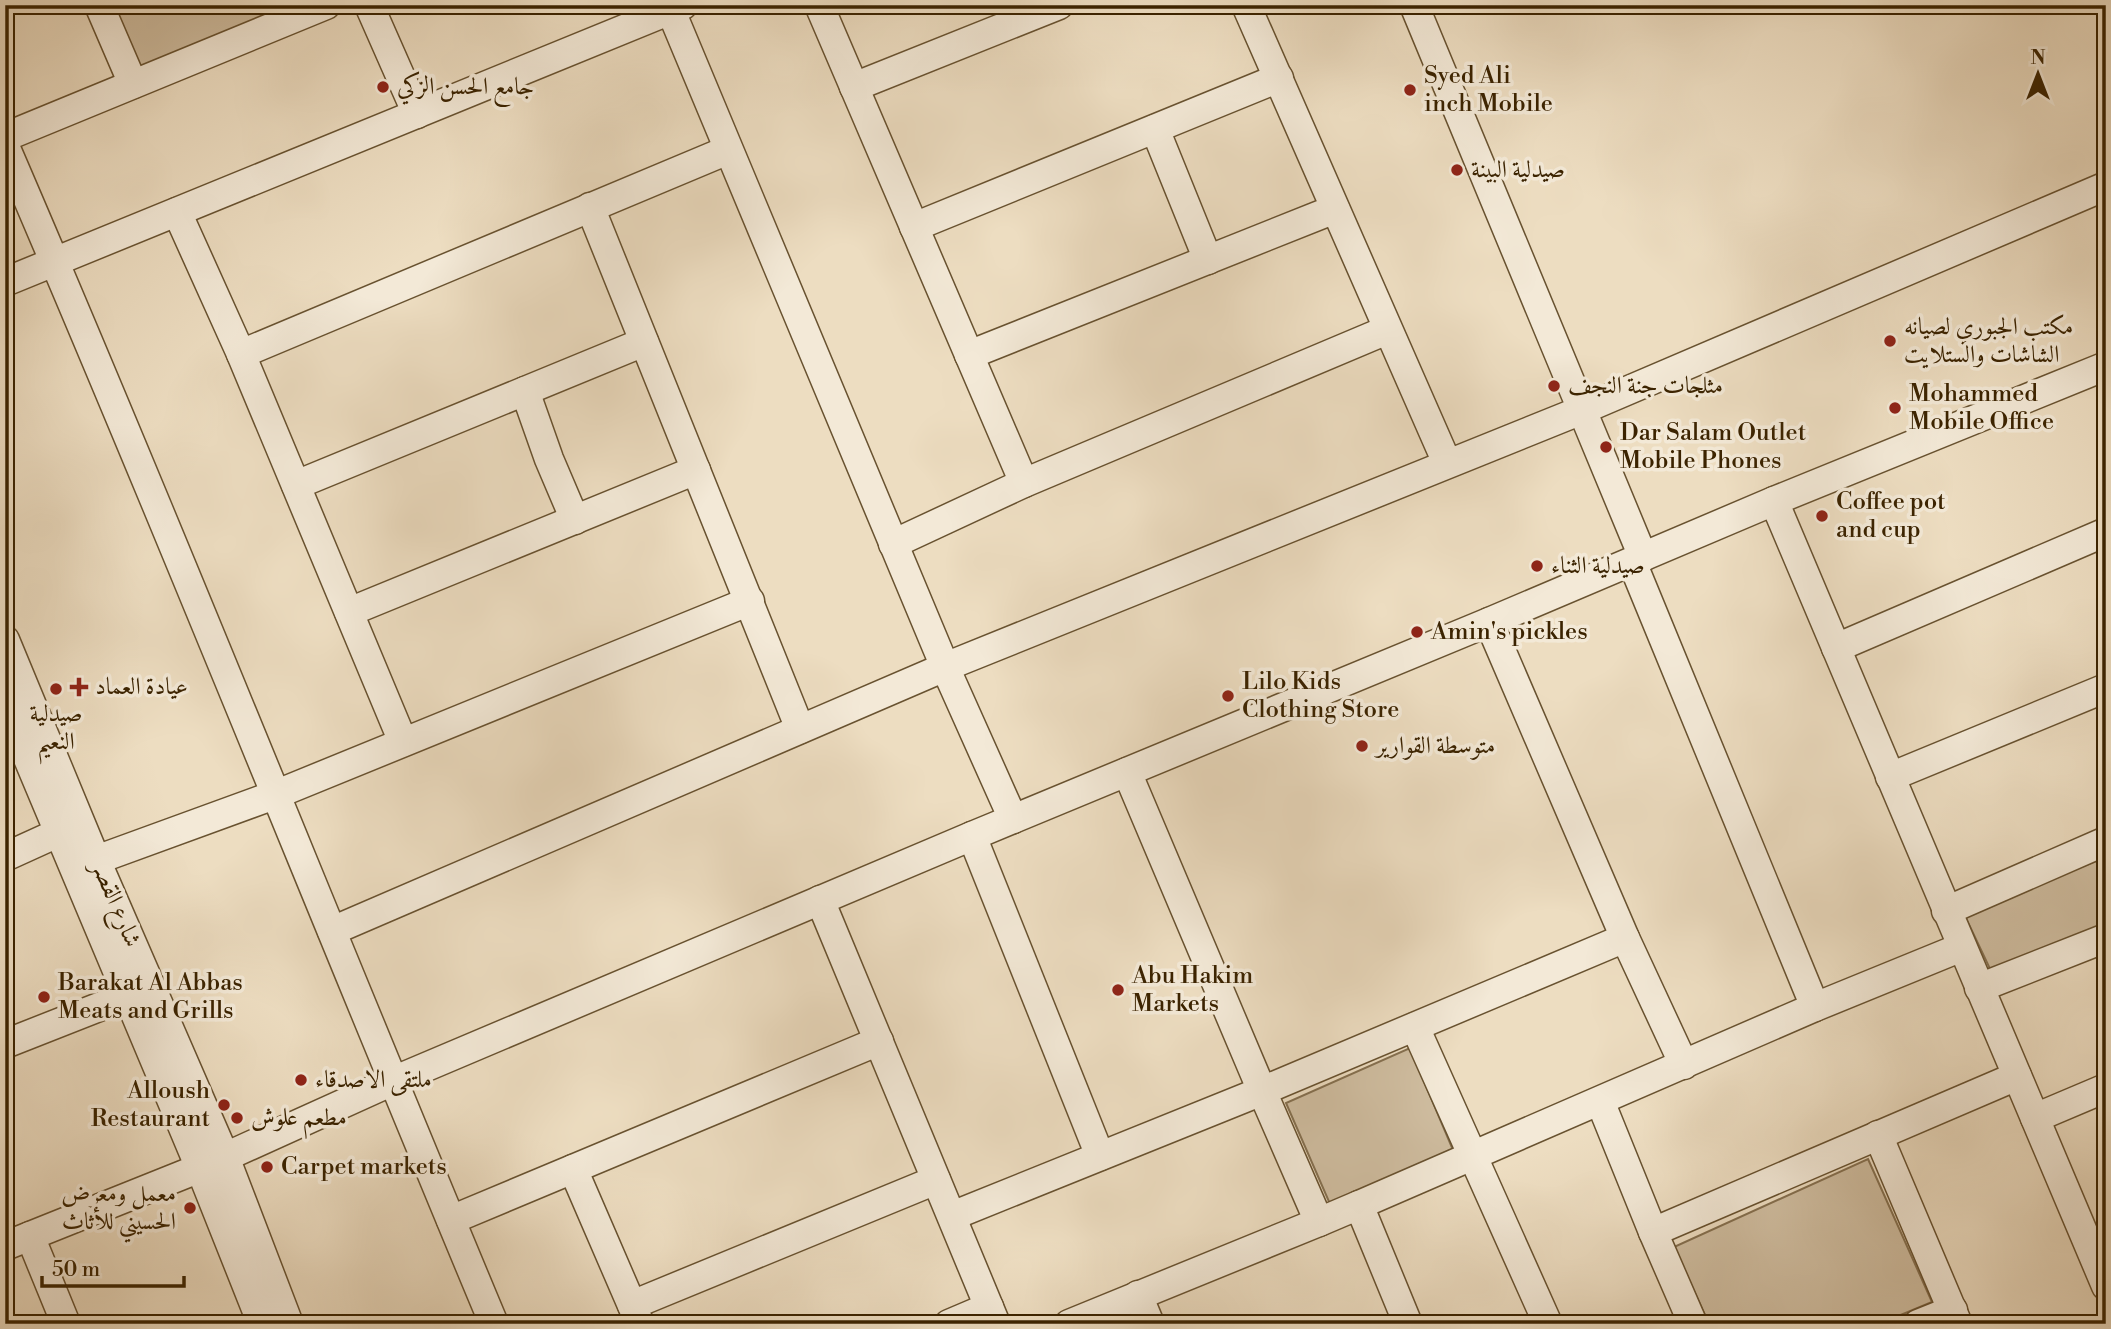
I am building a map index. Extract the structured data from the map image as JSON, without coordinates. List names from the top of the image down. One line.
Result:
{"streets":{"street":["شارع القصر"]},"places":{"other":["جامع الحسن الزكي","Syed Ali inch Mobile","صيدلية البينة","مكتب الجبوري لصيانه الشاشات والستلايت","مثلجات جنة النجف","Mohammed Mobile Office","Dar Salam Outlet Mobile Phones","Coffee pot and cup","صيدلية الثناء","Amin's pickles","صيدلية النعيم","Lilo Kids Clothing Store","متوسطة القوارير","Abu Hakim Markets","Barakat Al Abbas Meats and Grills","ملتقى الاصدقاء","Alloush Restaurant","مطعم علوش","Carpet markets","معمل ومعرض الحسيني للأثاث"],"health":["عيادة العماد"]},"scale_bar":"50 m","north":"top"}
